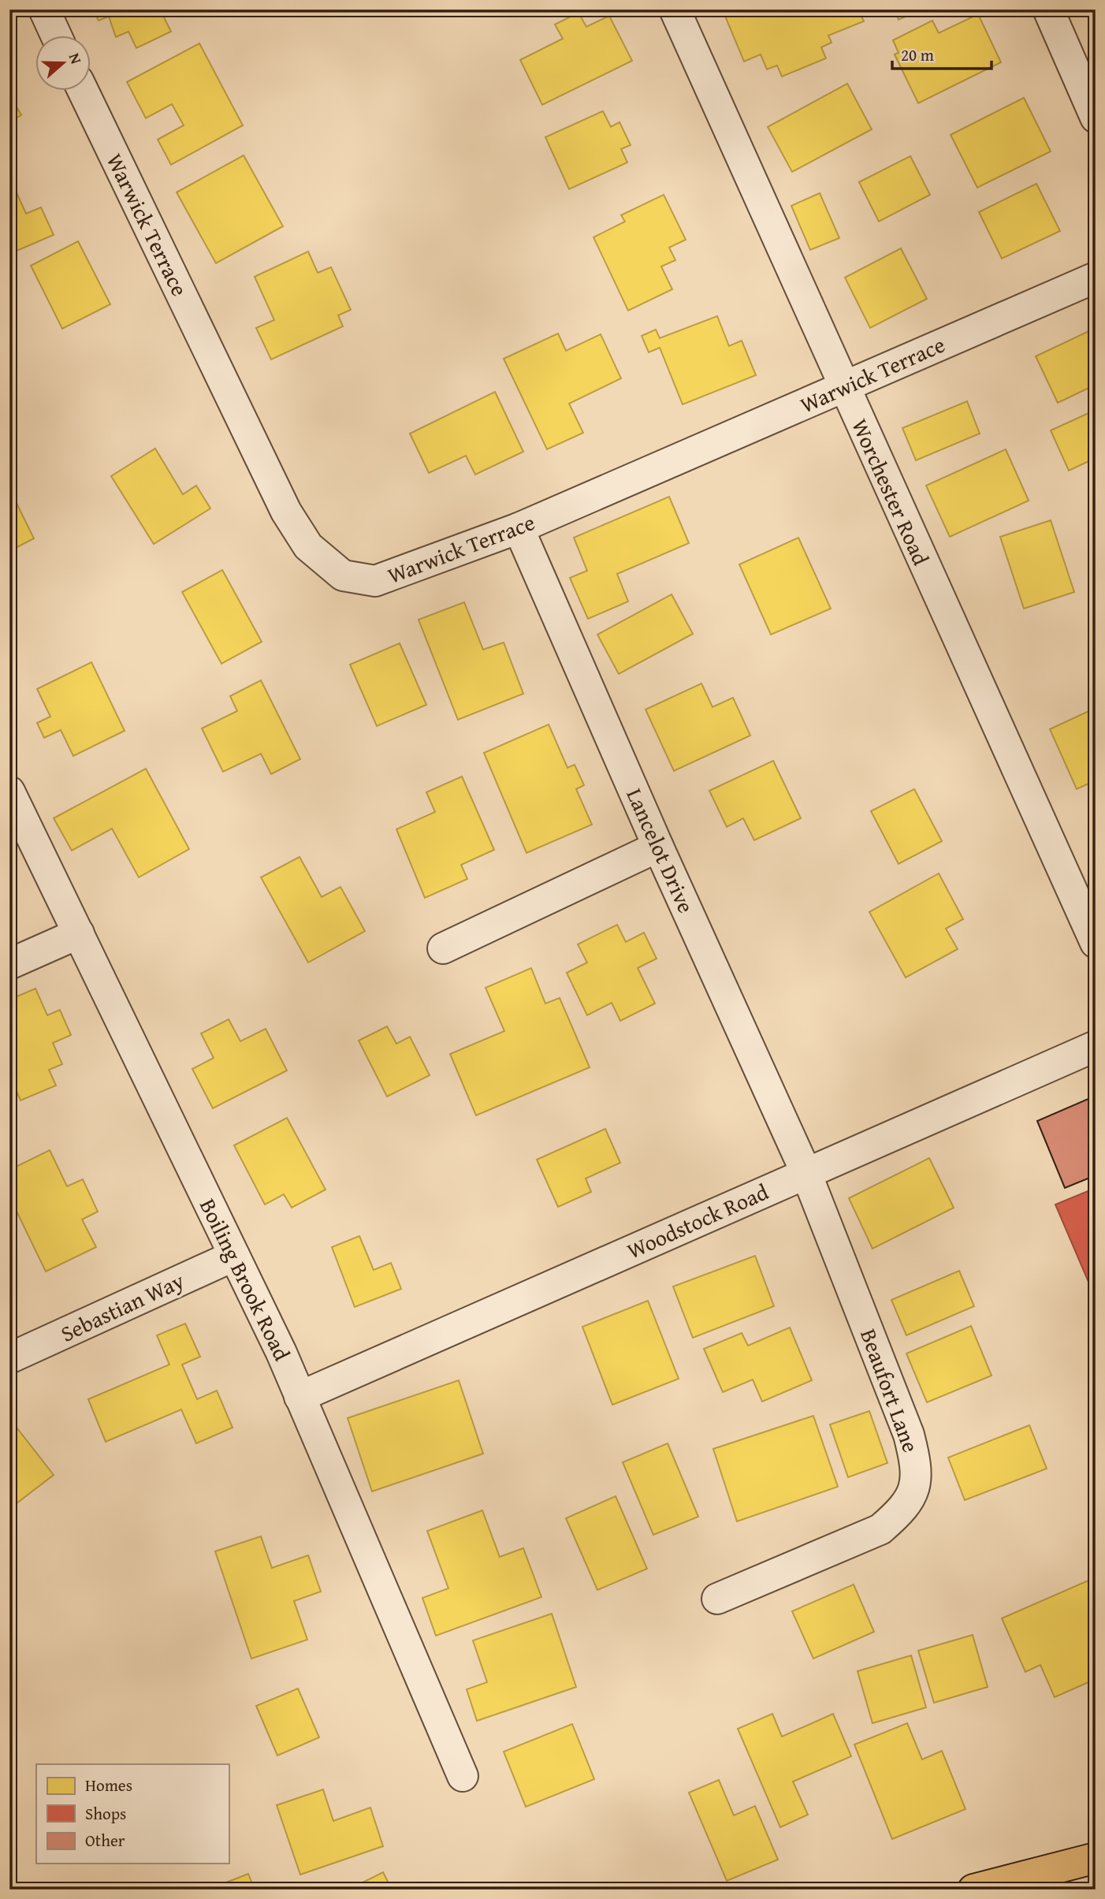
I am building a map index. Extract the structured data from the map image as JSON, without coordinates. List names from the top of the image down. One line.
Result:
{"streets":{"street":["Warwick Terrace","Worchester Road","Lancelot Drive","Woodstock Road","Boiling Brook Road","Sebastian Way","Beaufort Lane"]},"crossings":[["Warwick Terrace","Worchester Road"],["Warwick Terrace","Lancelot Drive"],["Lancelot Drive","Woodstock Road"],["Lancelot Drive","Beaufort Lane"],["Woodstock Road","Boiling Brook Road"],["Woodstock Road","Beaufort Lane"],["Boiling Brook Road","Sebastian Way"]],"legend":["Homes","Shops","Other"],"scale_bar":"20 m","north":"right"}
